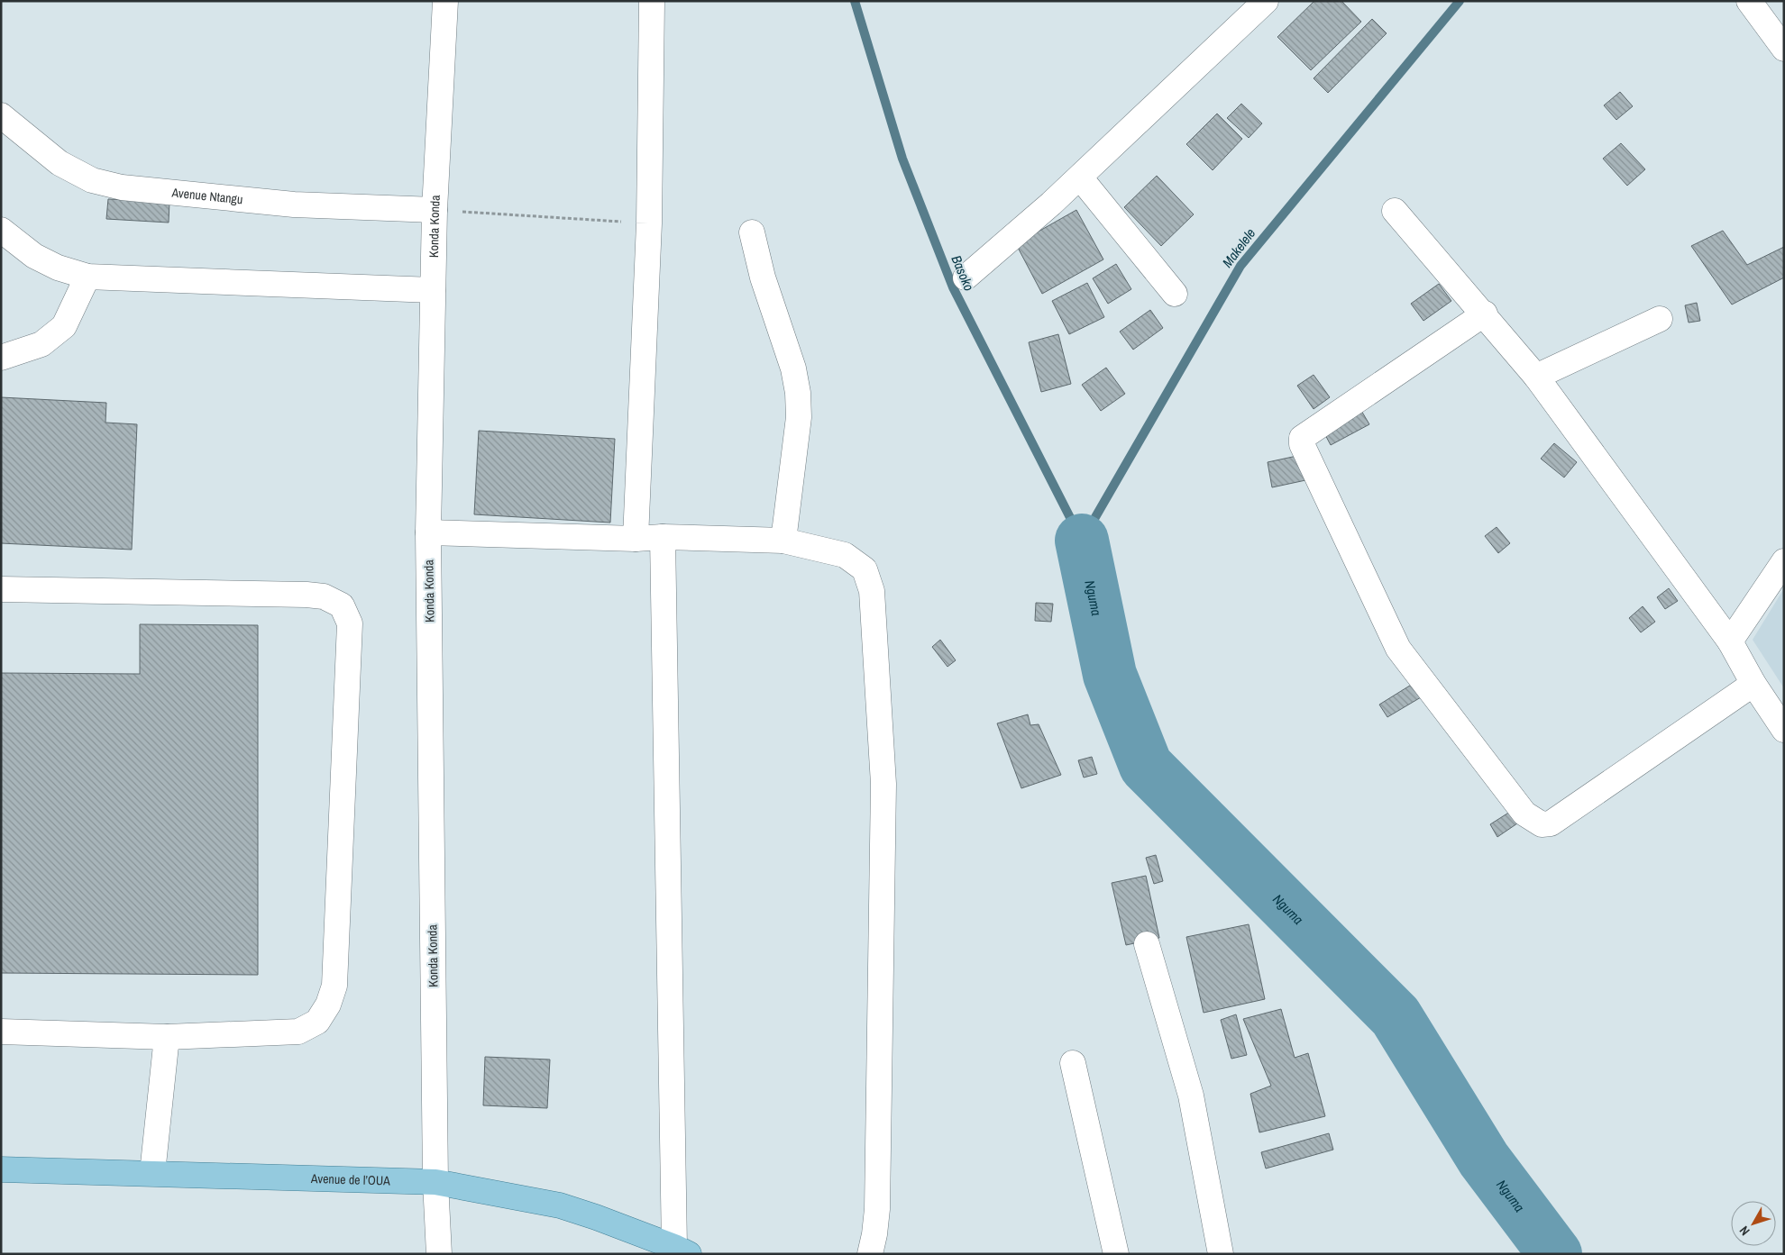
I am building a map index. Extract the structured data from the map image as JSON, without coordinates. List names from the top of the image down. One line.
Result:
{"streets":{"main road":["Avenue de l’OUA"],"street":["Avenue Ntangu","Konda Konda"]},"crossings":[["Avenue Ntangu","Konda Konda"],["Konda Konda","Avenue de l’OUA"]],"water":["Makelele","Basoko","Nguma"],"north":"bottom left"}
